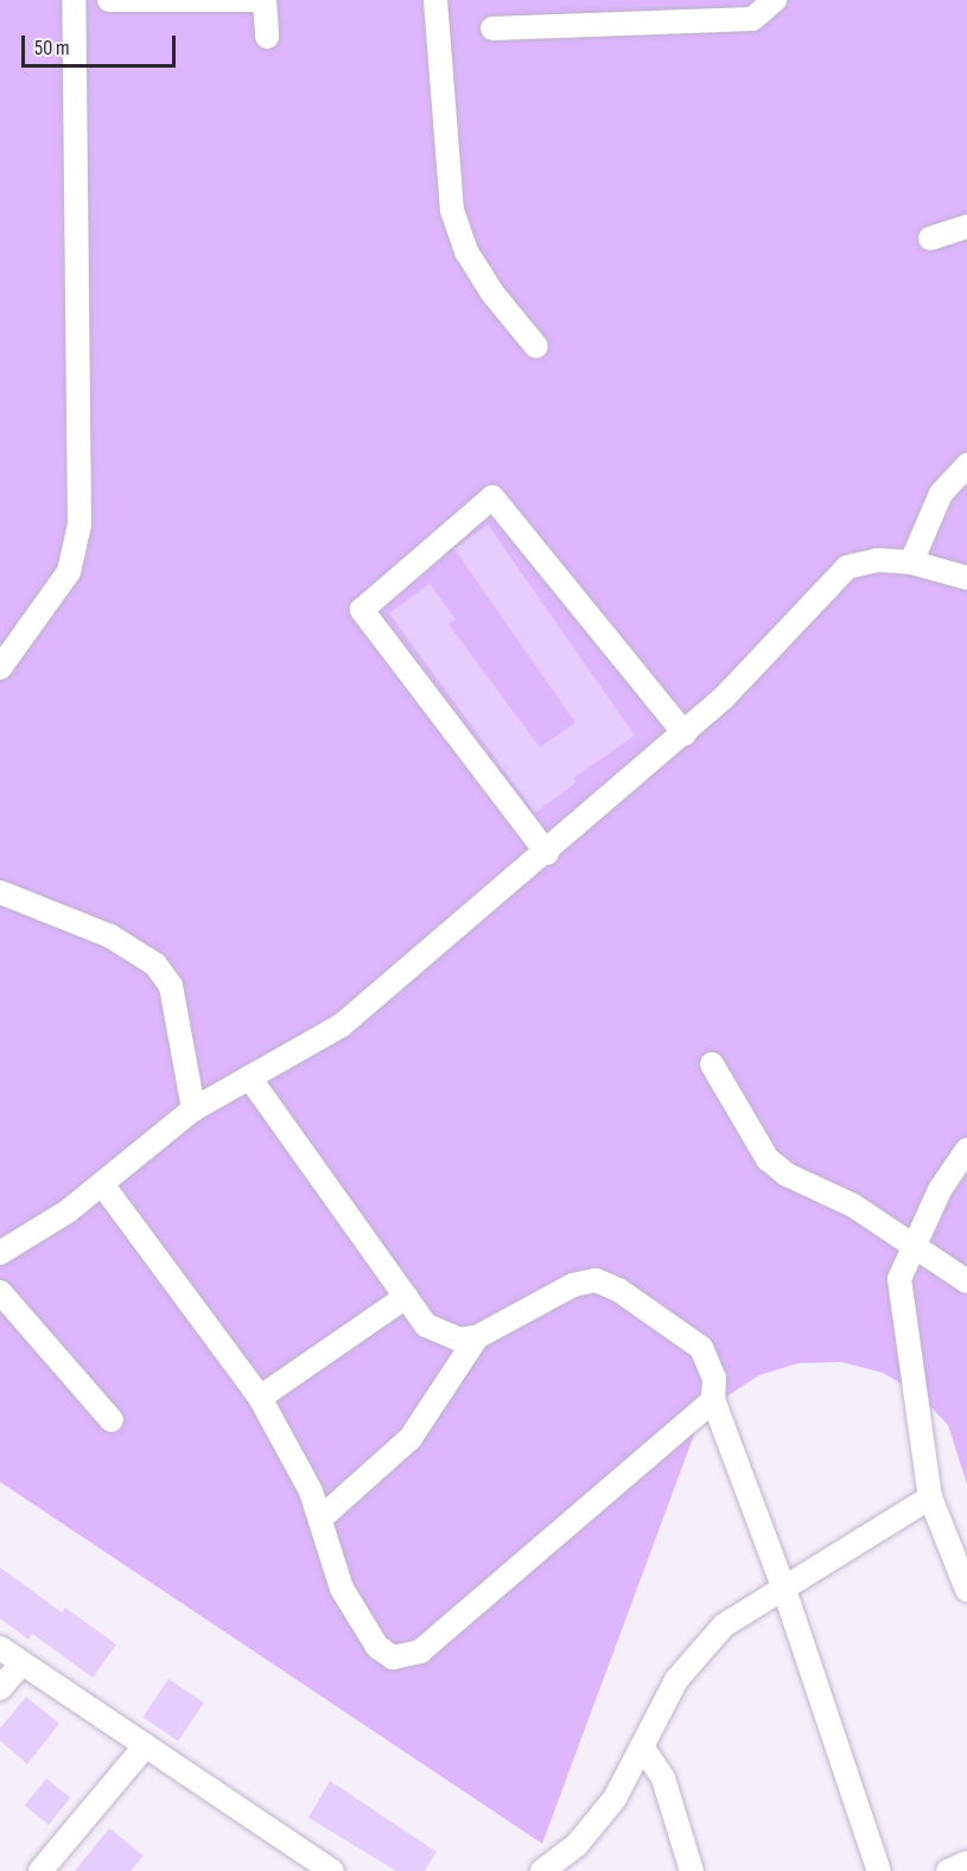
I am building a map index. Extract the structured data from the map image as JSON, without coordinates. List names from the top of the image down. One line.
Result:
{"scale_bar":"50 m"}
